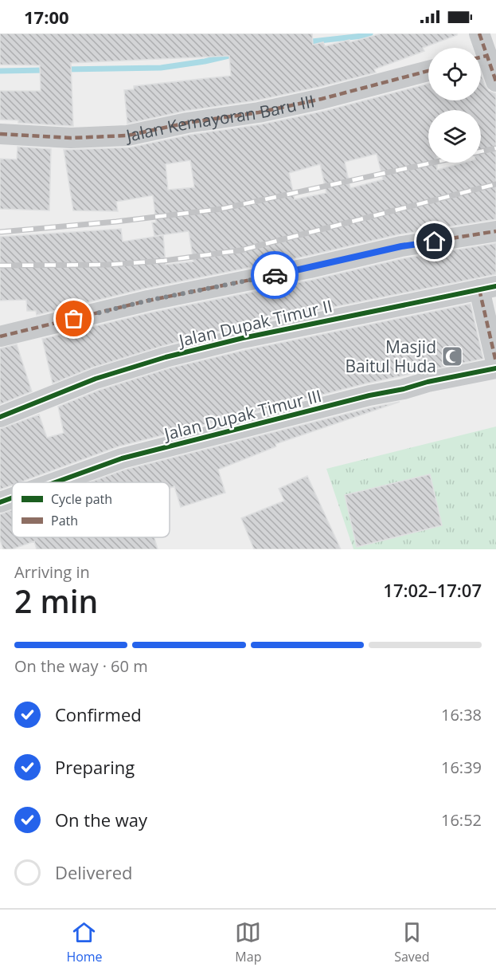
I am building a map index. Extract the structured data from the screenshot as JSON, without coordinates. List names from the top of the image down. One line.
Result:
{"streets":{"street":["Jalan Kemayoran Baru III","Jalan Dupak Timur II","Jalan Dupak Timur III"]},"places":{"mosque":["Masjid Baitul Huda"]},"legend":["Cycle path","Path"],"page":{"status":"17:00","heading":["2 min","Arriving in","17:02–17:07"],"bar":"On the way · 60 m","list":[["Confirmed","16:38"],["Preparing","16:39"],["On the way","16:52"],"Delivered"],"tabs":["Home","Map","Saved"]}}
